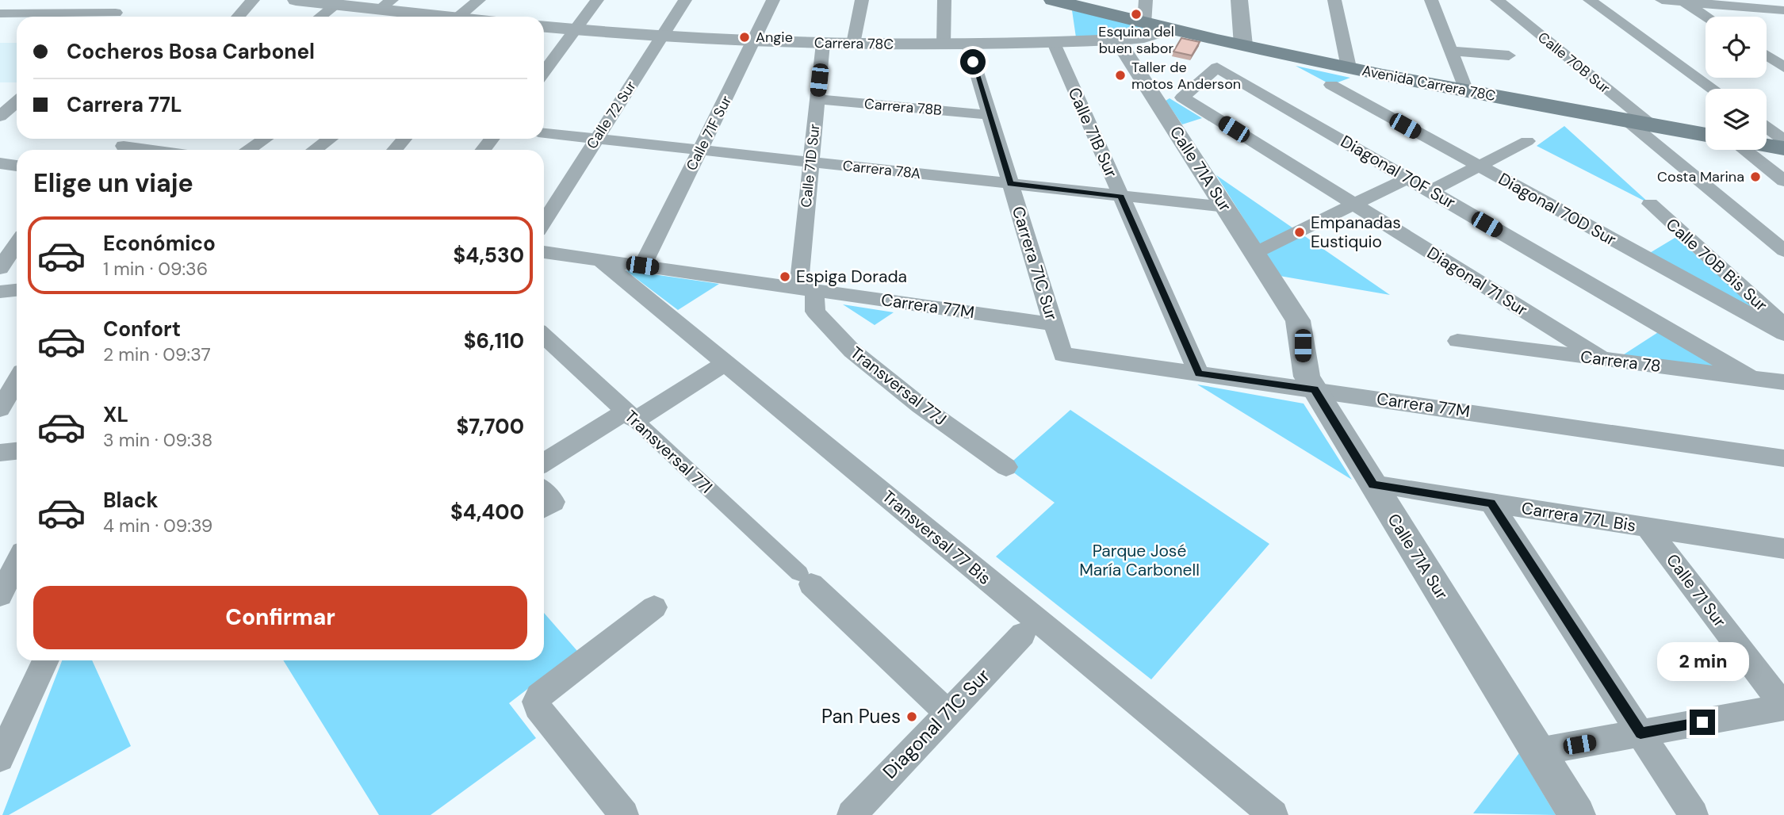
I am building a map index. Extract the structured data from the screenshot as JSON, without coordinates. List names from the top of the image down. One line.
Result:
{"streets":{"main road":["Avenida Carrera 78C"],"street":["Carrera 78C","Calle 70B Sur","Carrera 78B","Calle 72 Sur","Calle 71B Sur","Calle 71F Sur","Calle 71D Sur","Calle 71A Sur","Carrera 78A","Diagonal 70F Sur","Diagonal 70D Sur","Carrera 71C Sur","Calle 70B Bis Sur","Diagonal 71 Sur","Carrera 77M","Carrera 78","Transversal 77J","Transversal 77I","Carrera 77L Bis","Transversal 77 Bis","Calle 71 Sur","Diagonal 71C Sur"]},"crossings":[["Carrera 78C","Avenida Carrera 78C"],["Carrera 78C","Calle 72 Sur"],["Carrera 78C","Calle 71B Sur"],["Carrera 78C","Calle 71F Sur"],["Carrera 78C","Calle 71D Sur"],["Carrera 78C","Calle 71A Sur"],["Carrera 78C","Carrera 71C Sur"],["Calle 70B Sur","Avenida Carrera 78C"],["Carrera 78B","Calle 71D Sur"],["Carrera 78B","Carrera 71C Sur"],["Calle 72 Sur","Carrera 78A"],["Calle 71B Sur","Carrera 78A"],["Calle 71B Sur","Carrera 77M"],["Calle 71F Sur","Carrera 78A"],["Calle 71F Sur","Carrera 77M"],["Calle 71D Sur","Carrera 78A"],["Calle 71D Sur","Carrera 77M"],["Calle 71D Sur","Transversal 77J"],["Calle 71A Sur","Carrera 78A"],["Calle 71A Sur","Carrera 77M"],["Calle 71A Sur","Carrera 77L Bis"],["Carrera 78A","Carrera 71C Sur"],["Diagonal 70F Sur","Diagonal 71 Sur"],["Diagonal 70F Sur","Carrera 78"],["Carrera 71C Sur","Carrera 77M"],["Diagonal 71 Sur","Carrera 78"],["Carrera 77M","Transversal 77J"],["Carrera 77M","Transversal 77 Bis"],["Transversal 77I","Diagonal 71C Sur"],["Carrera 77L Bis","Calle 71 Sur"]],"parks":["Parque José María Carbonell"],"places":["Esquina del buen sabor","Angie","Taller de motos Anderson","Costa Marina","Empanadas Eustiquio","Espiga Dorada","Pan Pues"],"page":{"banner":["Cocheros Bosa Carbonel","Carrera 77L"],"heading":"Elige un viaje","list":[{"name":"Económico","note":"1 min · 09:36","value":"$4,530"},{"name":"Confort","note":"2 min · 09:37","value":"$6,110"},{"name":"XL","note":"3 min · 09:38","value":"$7,700"},{"name":"Black","note":"4 min · 09:39","value":"$4,400"}],"buttons":"Confirmar","bubble":"2 min"}}
